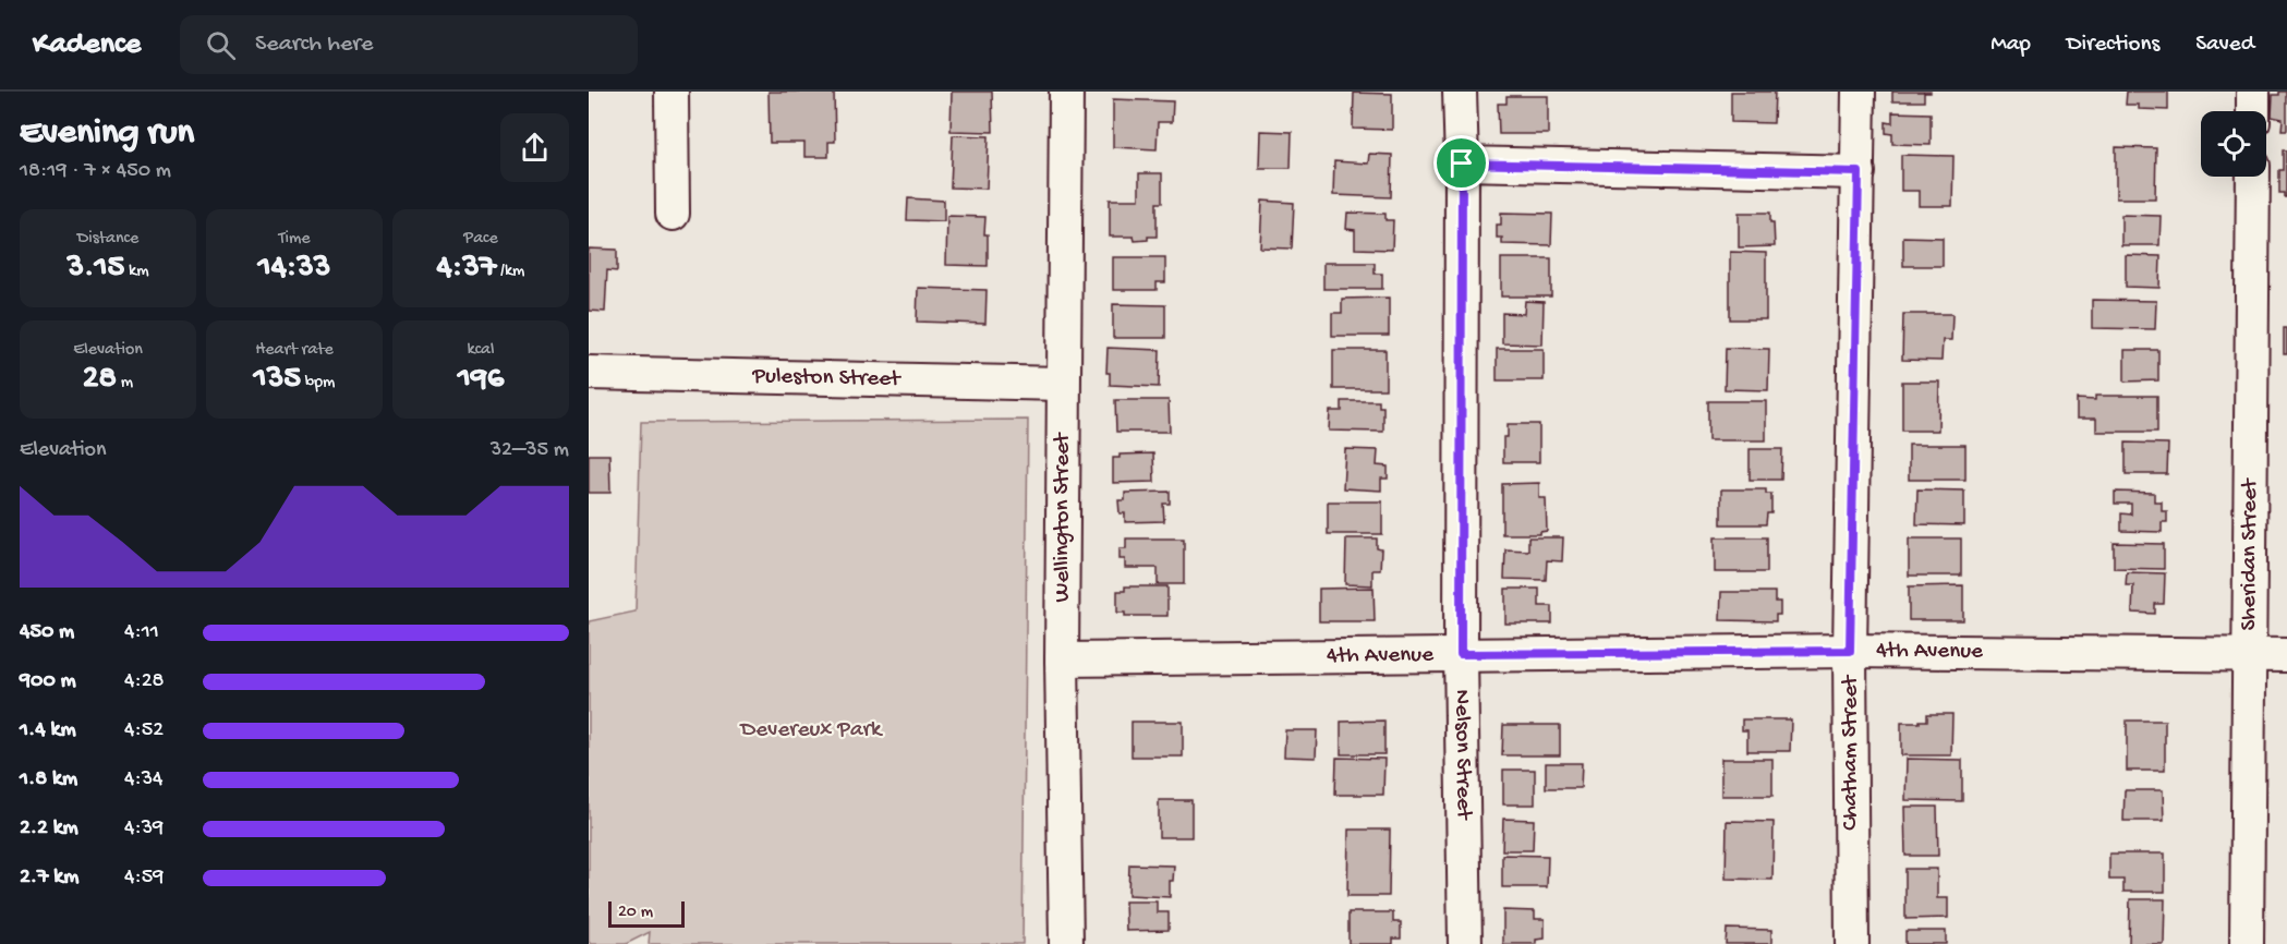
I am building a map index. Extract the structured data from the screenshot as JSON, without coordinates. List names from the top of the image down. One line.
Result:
{"streets":{"street":["Puleston Street","Wellington Street","Sheridan Street","4th Avenue","Nelson Street","Chatham Street"]},"crossings":[["Puleston Street","Wellington Street"],["Wellington Street","4th Avenue"],["Sheridan Street","4th Avenue"],["4th Avenue","Nelson Street"],["4th Avenue","Chatham Street"]],"parks":["Devereux Park"],"scale_bar":"20 m","page":{"header":"Kadence","search":"Search here","nav":["Map","Directions","Saved"],"heading":["Evening run","18:19 · 7 × 450 m"],"stats":[["Distance","3.15 km"],["Time","14:33"],["Pace","4:37 /km"],["Elevation","28 m"],["Heart rate","135 bpm"],["kcal","196"]],"chart":["Elevation","32–35 m"],"list":[{"name":"450 m","note":"4:11"},{"name":"900 m","note":"4:28"},{"name":"1.4 km","note":"4:52"},{"name":"1.8 km","note":"4:34"},{"name":"2.2 km","note":"4:39"},{"name":"2.7 km","note":"4:59"}],"scale":"20 m"}}
